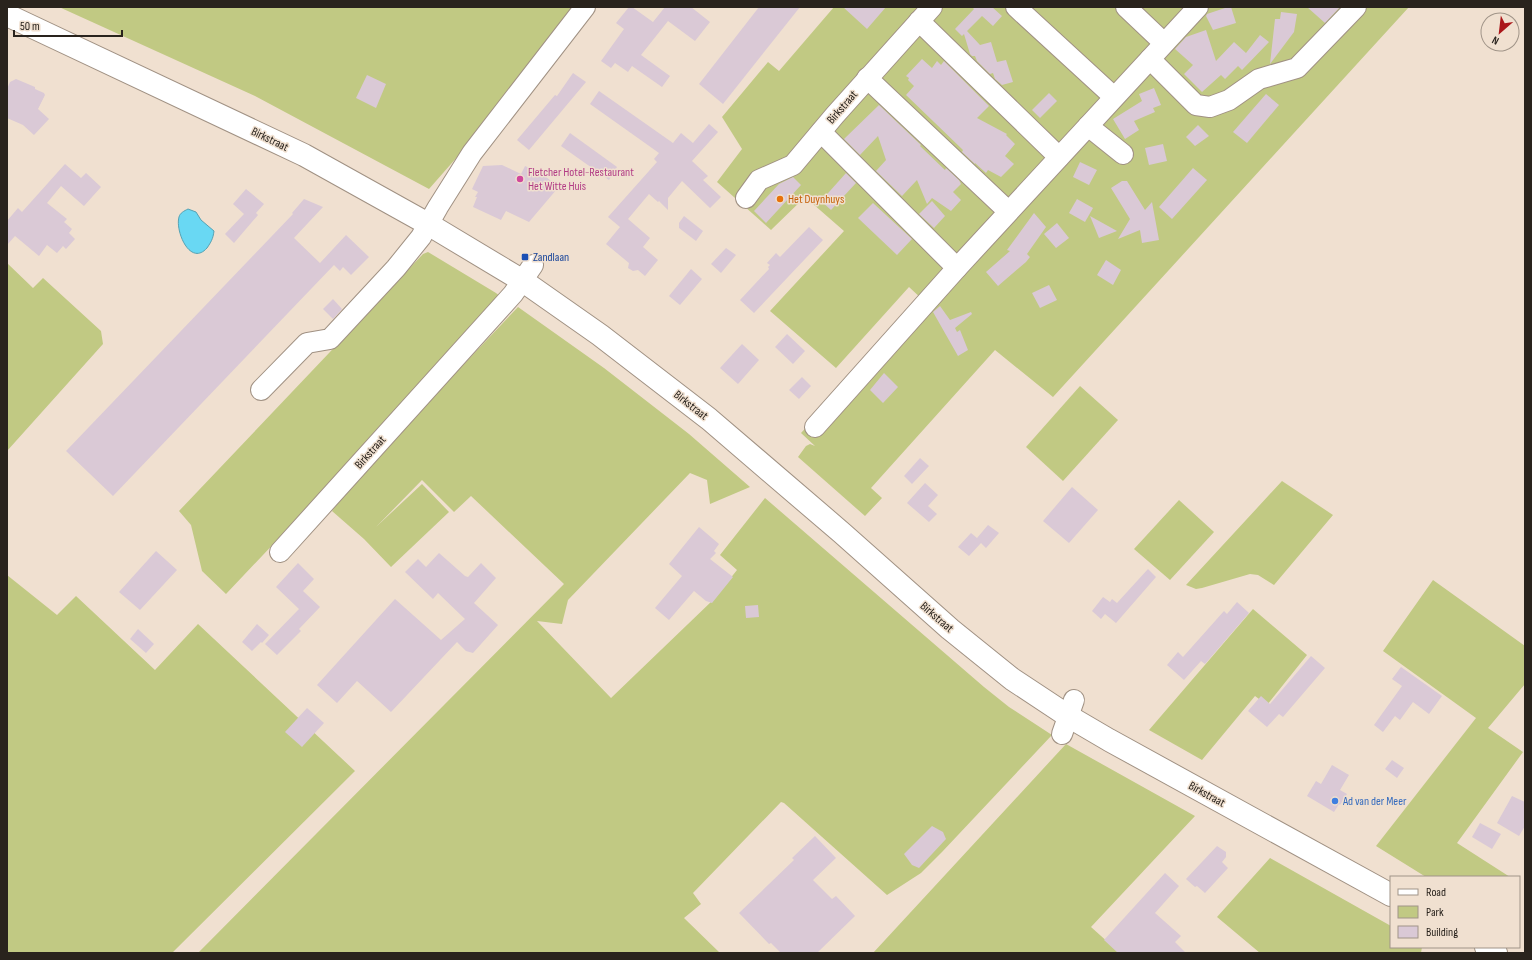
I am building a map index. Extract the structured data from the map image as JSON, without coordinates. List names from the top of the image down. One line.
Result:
{"streets":{"main road":["Birkstraat"]},"places":{"other":["Fletcher Hotel-Restaurant Het Witte Huis","Het Duynhuys","Ad van der Meer"],"transit":["Zandlaan"]},"legend":["Road","Park","Building"],"scale_bar":"50 m","north":"bottom left"}
